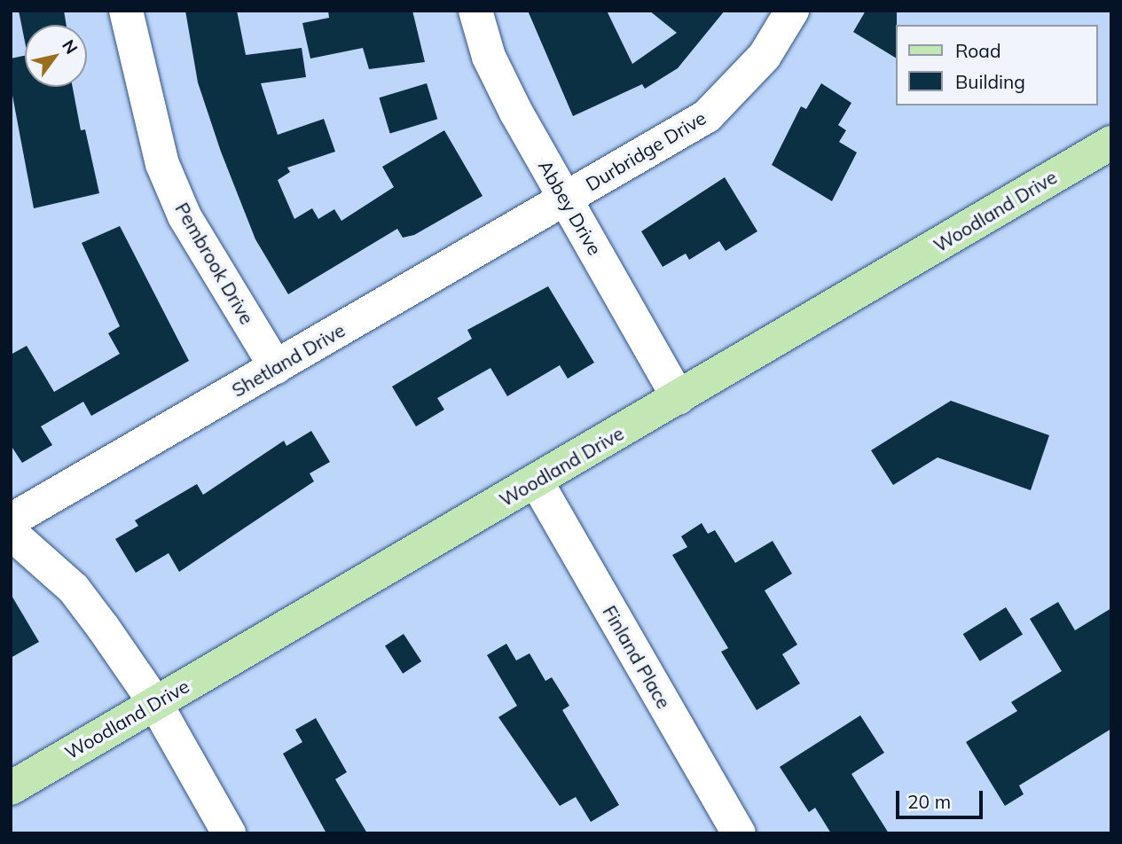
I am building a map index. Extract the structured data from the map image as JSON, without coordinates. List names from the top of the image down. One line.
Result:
{"streets":{"main road":["Woodland Drive"],"street":["Durbridge Drive","Abbey Drive","Pembrook Drive","Shetland Drive","Finland Place"]},"crossings":[["Durbridge Drive","Abbey Drive"],["Durbridge Drive","Shetland Drive"],["Abbey Drive","Woodland Drive"],["Abbey Drive","Shetland Drive"],["Woodland Drive","Finland Place"],["Pembrook Drive","Shetland Drive"]],"legend":["Road","Building"],"scale_bar":"20 m","north":"top right"}
